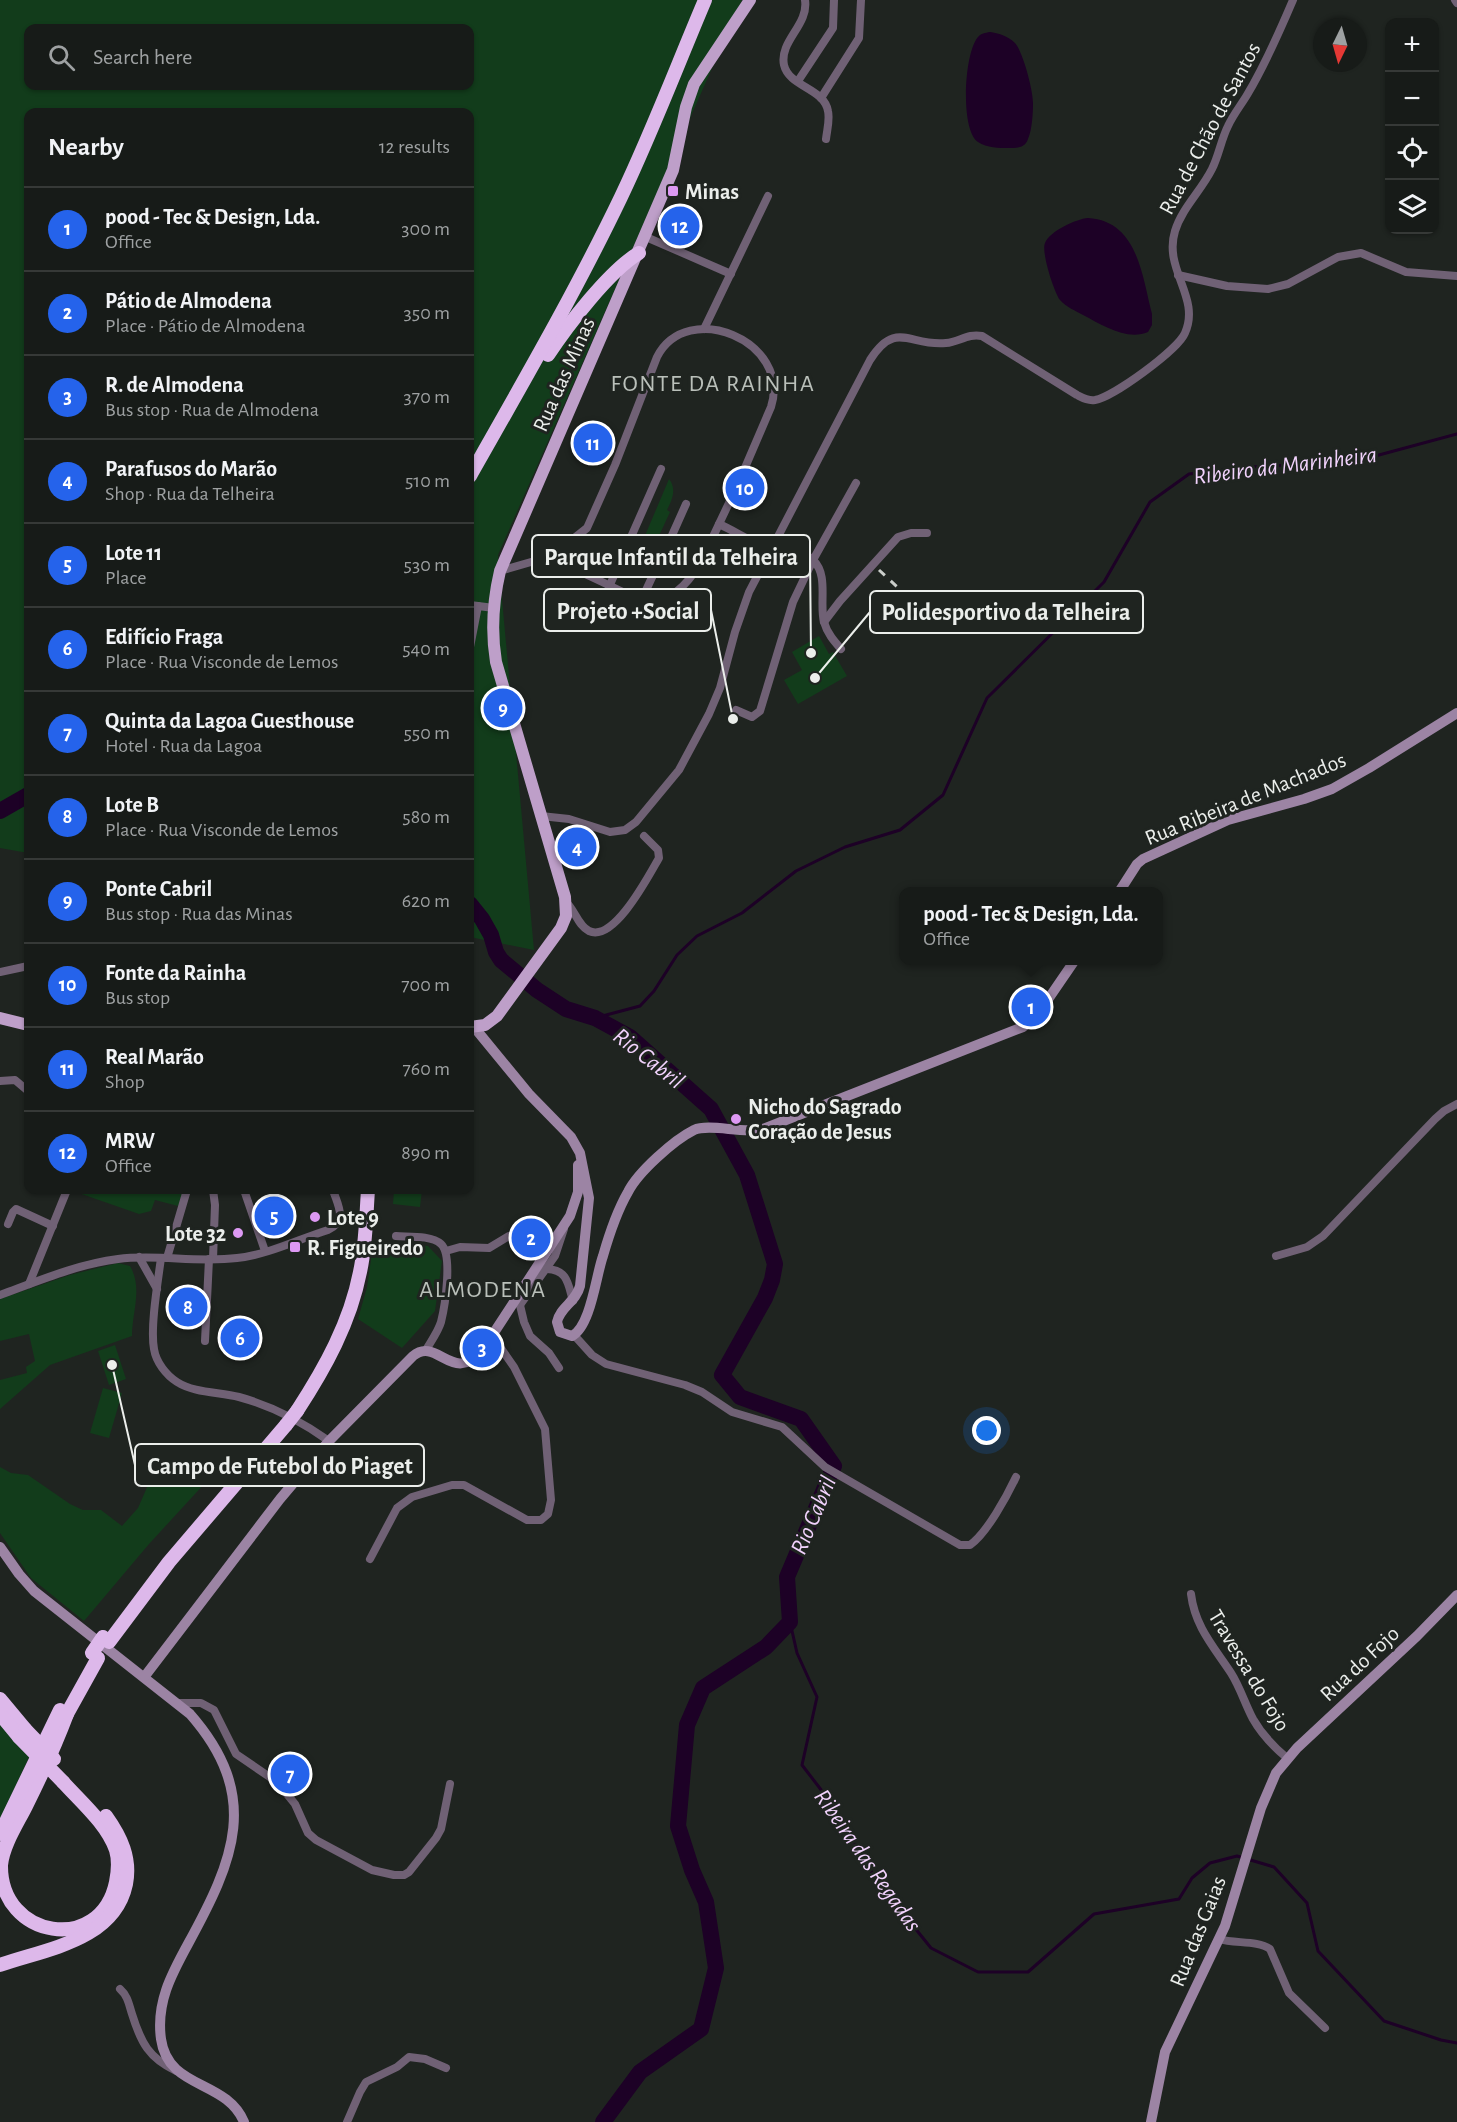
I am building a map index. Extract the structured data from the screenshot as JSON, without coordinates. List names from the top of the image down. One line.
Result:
{"streets":{"main road":["Rua das Minas"],"street":["Rua de Chão de Santos","Rua Ribeira de Machados","Rua do Fojo","Travessa do Fojo","Rua das Gaias"]},"crossings":[["Rua do Fojo","Travessa do Fojo"],["Rua do Fojo","Rua das Gaias"],["Travessa do Fojo","Rua das Gaias"]],"districts":["FONTE DA RAINHA","ALMODENA"],"water":["Ribeiro da Marinheira","Rio Cabril","Ribeira das Regadas"],"places":{"transit":["Minas","R. Figueiredo"],"other":["Parque Infantil da Telheira","Polidesportivo da Telheira","Projeto +Social","Nicho do Sagrado Coração de Jesus","Lote 9","Lote 32","Campo de Futebol do Piaget"]},"north":"bottom","page":{"map_buttons":["+","−"],"search":"Search here","heading":["Nearby","12 results"],"list":[{"mark":"1","name":"pood - Tec & Design, Lda.","note":"Office","value":"300 m"},{"mark":"2","name":"Pátio de Almodena","note":"Place · Pátio de Almodena","value":"350 m"},{"mark":"3","name":"R. de Almodena","note":"Bus stop · Rua de Almodena","value":"370 m"},{"mark":"4","name":"Parafusos do Marão","note":"Shop · Rua da Telheira","value":"510 m"},{"mark":"5","name":"Lote 11","note":"Place","value":"530 m"},{"mark":"6","name":"Edifício Fraga","note":"Place · Rua Visconde de Lemos","value":"540 m"},{"mark":"7","name":"Quinta da Lagoa Guesthouse","note":"Hotel · Rua da Lagoa","value":"550 m"},{"mark":"8","name":"Lote B","note":"Place · Rua Visconde de Lemos","value":"580 m"},{"mark":"9","name":"Ponte Cabril","note":"Bus stop · Rua das Minas","value":"620 m"},{"mark":"10","name":"Fonte da Rainha","note":"Bus stop","value":"700 m"},{"mark":"11","name":"Real Marão","note":"Shop","value":"760 m"},{"mark":"12","name":"MRW","note":"Office","value":"890 m"}],"pins":["12","11","10","9","4","1","5","2","8","6","3","7"],"popup":["pood - Tec & Design, Lda.","Office"]}}
